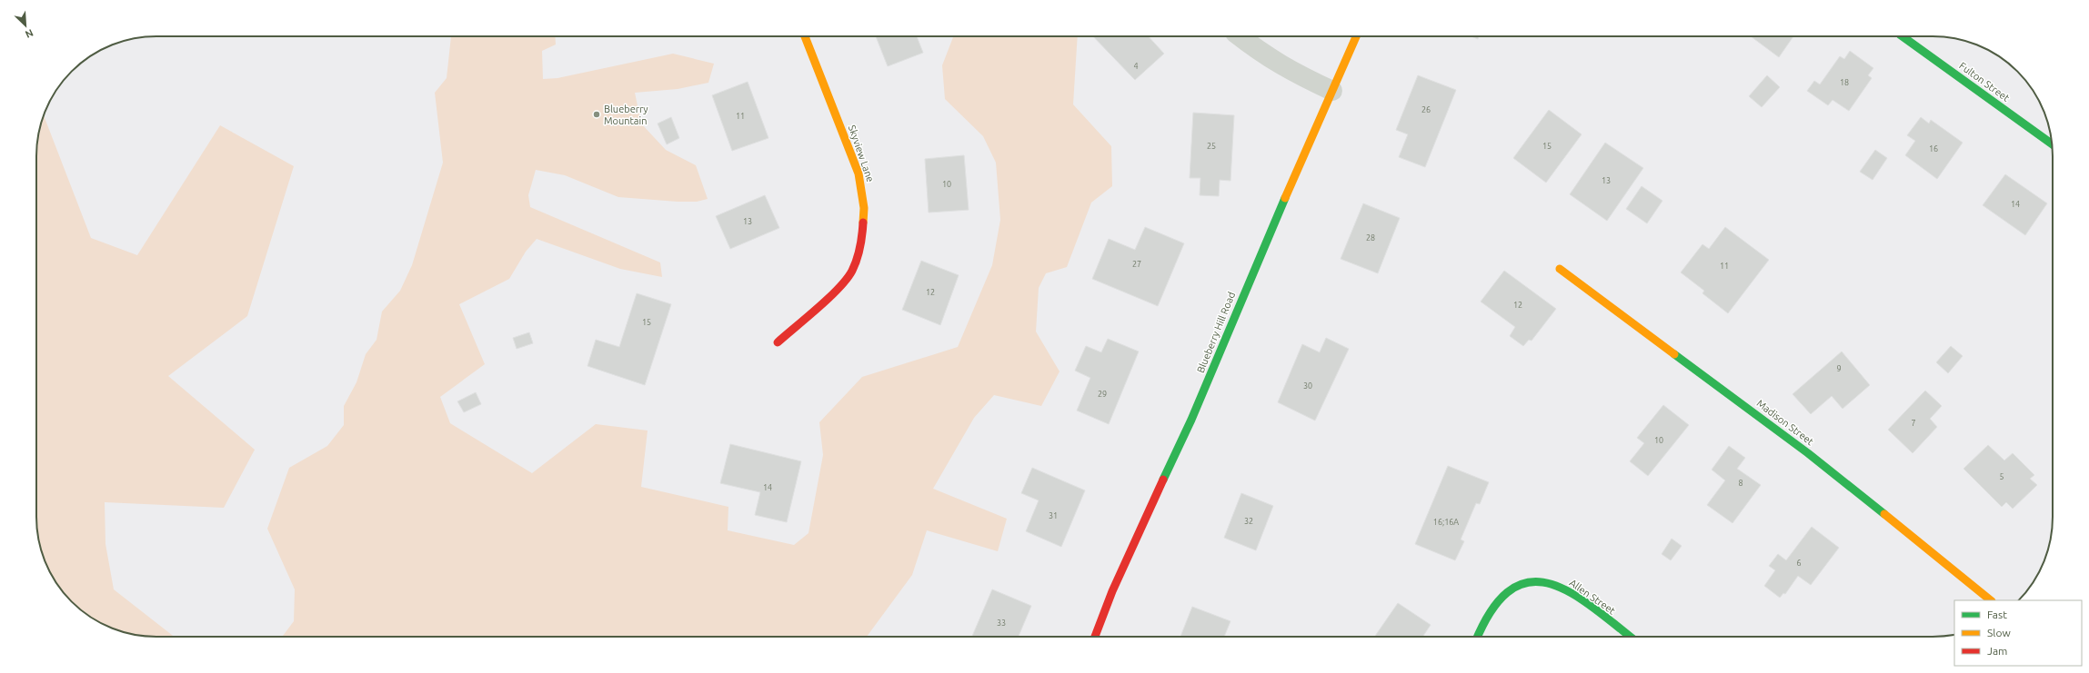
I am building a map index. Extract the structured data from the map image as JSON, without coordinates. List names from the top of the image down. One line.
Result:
{"streets":{"street":["Fulton Street","Skyview Lane","Blueberry Hill Road","Madison Street","Allen Street"]},"places":["Blueberry Mountain"],"house_numbers":["4","18","26","11","25","15","16","13","10","14","13","28","27","11","12","12","15","9","30","29","7","10","5","8","14","31","32","16;16A","6","33"],"legend":["Fast","Slow","Jam"],"north":"bottom right"}
